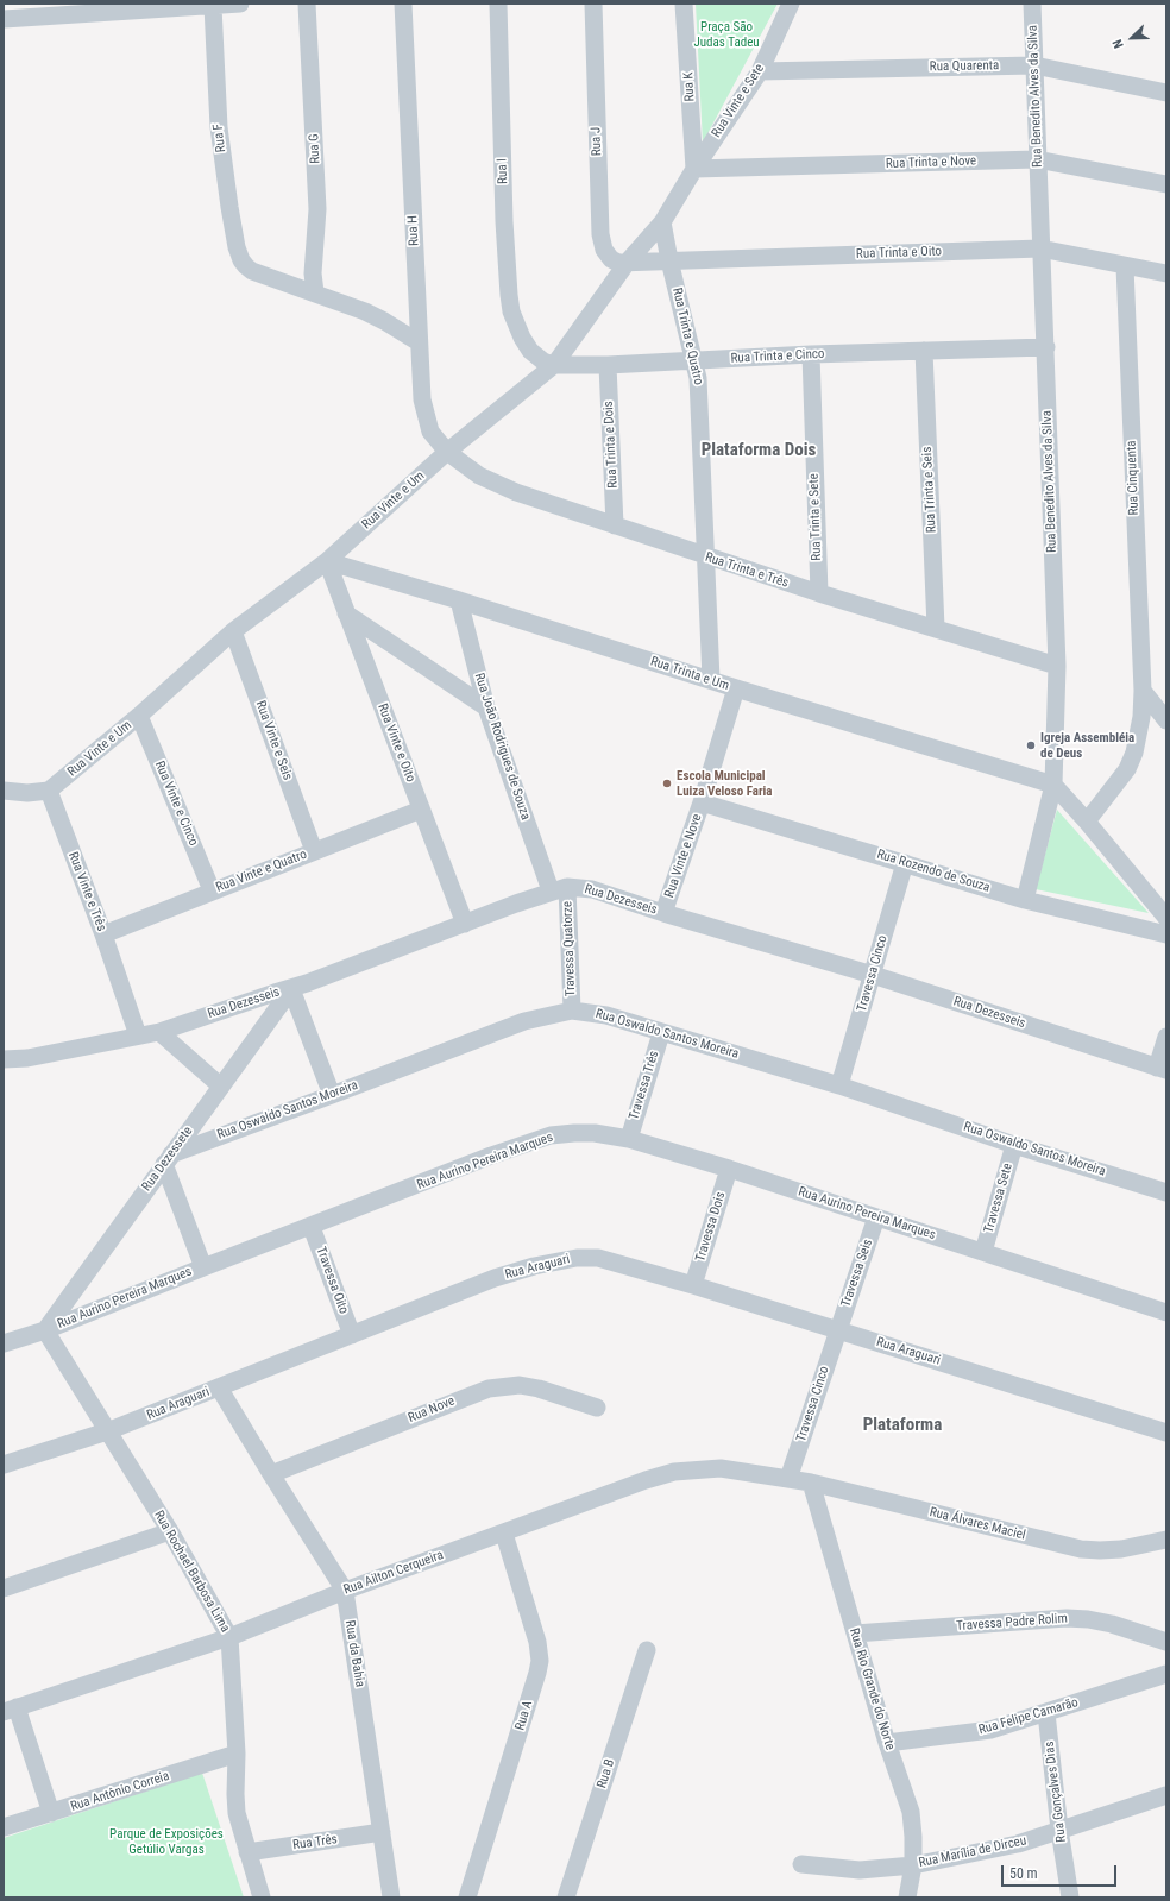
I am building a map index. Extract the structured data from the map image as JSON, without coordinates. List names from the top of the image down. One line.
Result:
{"streets":{"street":["Rua Quarenta","Rua K","Rua Benedito Alves da Silva","Rua Vinte e Sete","Rua F","Rua J","Rua G","Rua Trinta e Nove","Rua I","Rua H","Rua Trinta e Oito","Rua Trinta e Quatro","Rua Trinta e Cinco","Rua Trinta e Dois","Rua Cinquenta","Rua Trinta e Seis","Rua Vinte e Um","Rua Trinta e Sete","Rua Trinta e Três","Rua Trinta e Um","Rua Vinte e Seis","Rua Vinte e Oito","Rua João Rodrigues de Souza","Rua Vinte e Cinco","Rua Vinte e Nove","Rua Vinte e Quatro","Rua Rozendo de Souza","Rua Vinte e Três","Rua Dezesseis","Travessa Quatorze","Travessa Cinco","Rua Oswaldo Santos Moreira","Travessa Três","Rua Dezessete","Rua Aurino Pereira Marques","Travessa Sete","Travessa Dois","Rua Araguari","Travessa Seis","Travessa Oito","Rua Nove","Rua Álvares Maciel","Rua Rochael Barbosa Lima","Rua Ailton Cerqueira","Travessa Padre Rolim","Rua da Bahia","Rua Rio Grande do Norte","Rua A","Rua Felipe Camarão","Rua B","Rua Antônio Correia","Rua Gonçalves Dias","Rua Três","Rua Marília de Dirceu"]},"crossings":[["Rua Quarenta","Rua Benedito Alves da Silva"],["Rua Quarenta","Rua Vinte e Sete"],["Rua K","Rua Vinte e Sete"],["Rua K","Rua Trinta e Nove"],["Rua K","Rua Vinte e Um"],["Rua Benedito Alves da Silva","Rua Trinta e Nove"],["Rua Benedito Alves da Silva","Rua Trinta e Oito"],["Rua Benedito Alves da Silva","Rua Trinta e Cinco"],["Rua Benedito Alves da Silva","Rua Trinta e Três"],["Rua Benedito Alves da Silva","Rua Trinta e Um"],["Rua Benedito Alves da Silva","Rua Rozendo de Souza"],["Rua Vinte e Sete","Rua Trinta e Nove"],["Rua Vinte e Sete","Rua Vinte e Um"],["Rua F","Rua G"],["Rua J","Rua Trinta e Oito"],["Rua J","Rua Vinte e Um"],["Rua Trinta e Nove","Rua Vinte e Um"],["Rua I","Rua Trinta e Cinco"],["Rua H","Rua Vinte e Um"],["Rua H","Rua Trinta e Três"],["Rua Trinta e Oito","Rua Trinta e Quatro"],["Rua Trinta e Oito","Rua Cinquenta"],["Rua Trinta e Oito","Rua Vinte e Um"],["Rua Trinta e Quatro","Rua Trinta e Cinco"],["Rua Trinta e Quatro","Rua Vinte e Um"],["Rua Trinta e Quatro","Rua Trinta e Três"],["Rua Trinta e Quatro","Rua Trinta e Um"],["Rua Trinta e Cinco","Rua Trinta e Dois"],["Rua Trinta e Cinco","Rua Trinta e Seis"],["Rua Trinta e Cinco","Rua Vinte e Um"],["Rua Trinta e Cinco","Rua Trinta e Sete"],["Rua Trinta e Dois","Rua Trinta e Três"],["Rua Trinta e Seis","Rua Trinta e Três"],["Rua Vinte e Um","Rua Trinta e Três"],["Rua Vinte e Um","Rua Trinta e Um"],["Rua Vinte e Um","Rua Vinte e Seis"],["Rua Vinte e Um","Rua Vinte e Oito"],["Rua Vinte e Um","Rua Vinte e Cinco"],["Rua Vinte e Um","Rua Vinte e Três"],["Rua Trinta e Sete","Rua Trinta e Três"],["Rua Trinta e Um","Rua Vinte e Oito"],["Rua Trinta e Um","Rua João Rodrigues de Souza"],["Rua Trinta e Um","Rua Vinte e Nove"],["Rua Vinte e Seis","Rua Vinte e Quatro"],["Rua Vinte e Oito","Rua Vinte e Quatro"],["Rua Vinte e Oito","Rua Dezesseis"],["Rua João Rodrigues de Souza","Rua Dezesseis"],["Rua Vinte e Cinco","Rua Vinte e Quatro"],["Rua Vinte e Nove","Rua Rozendo de Souza"],["Rua Vinte e Nove","Rua Dezesseis"],["Rua Vinte e Quatro","Rua Vinte e Três"],["Rua Rozendo de Souza","Travessa Cinco"],["Rua Vinte e Três","Rua Dezesseis"],["Rua Dezesseis","Travessa Quatorze"],["Rua Dezesseis","Travessa Cinco"],["Rua Dezesseis","Rua Dezessete"],["Travessa Quatorze","Rua Oswaldo Santos Moreira"],["Travessa Cinco","Rua Oswaldo Santos Moreira"],["Travessa Cinco","Rua Araguari"],["Travessa Cinco","Travessa Seis"],["Travessa Cinco","Rua Álvares Maciel"],["Travessa Cinco","Rua Ailton Cerqueira"],["Rua Oswaldo Santos Moreira","Travessa Três"],["Rua Oswaldo Santos Moreira","Rua Dezessete"],["Rua Oswaldo Santos Moreira","Travessa Sete"],["Travessa Três","Rua Aurino Pereira Marques"],["Rua Dezessete","Rua Aurino Pereira Marques"],["Rua Dezessete","Rua Rochael Barbosa Lima"],["Rua Aurino Pereira Marques","Travessa Sete"],["Rua Aurino Pereira Marques","Travessa Dois"],["Rua Aurino Pereira Marques","Travessa Seis"],["Rua Aurino Pereira Marques","Travessa Oito"],["Rua Aurino Pereira Marques","Rua Rochael Barbosa Lima"],["Travessa Dois","Rua Araguari"],["Rua Araguari","Travessa Seis"],["Rua Araguari","Travessa Oito"],["Rua Araguari","Rua Rochael Barbosa Lima"],["Rua Araguari","Rua da Bahia"],["Rua Nove","Rua da Bahia"],["Rua Álvares Maciel","Rua Ailton Cerqueira"],["Rua Álvares Maciel","Rua Rio Grande do Norte"],["Rua Rochael Barbosa Lima","Rua Ailton Cerqueira"],["Rua Rochael Barbosa Lima","Rua Antônio Correia"],["Rua Rochael Barbosa Lima","Rua Três"],["Rua Ailton Cerqueira","Rua da Bahia"],["Rua Ailton Cerqueira","Rua A"],["Travessa Padre Rolim","Rua Rio Grande do Norte"],["Rua da Bahia","Rua Três"],["Rua Rio Grande do Norte","Rua Felipe Camarão"],["Rua Rio Grande do Norte","Rua Marília de Dirceu"],["Rua Felipe Camarão","Rua Gonçalves Dias"],["Rua Gonçalves Dias","Rua Marília de Dirceu"]],"districts":["Plataforma Dois","Plataforma"],"parks":["Praça São Judas Tadeu","Parque de Exposições Getúlio Vargas"],"places":["Igreja Assembléia de Deus","Escola Municipal Luiza Veloso Faria"],"scale_bar":"50 m","north":"bottom left"}
